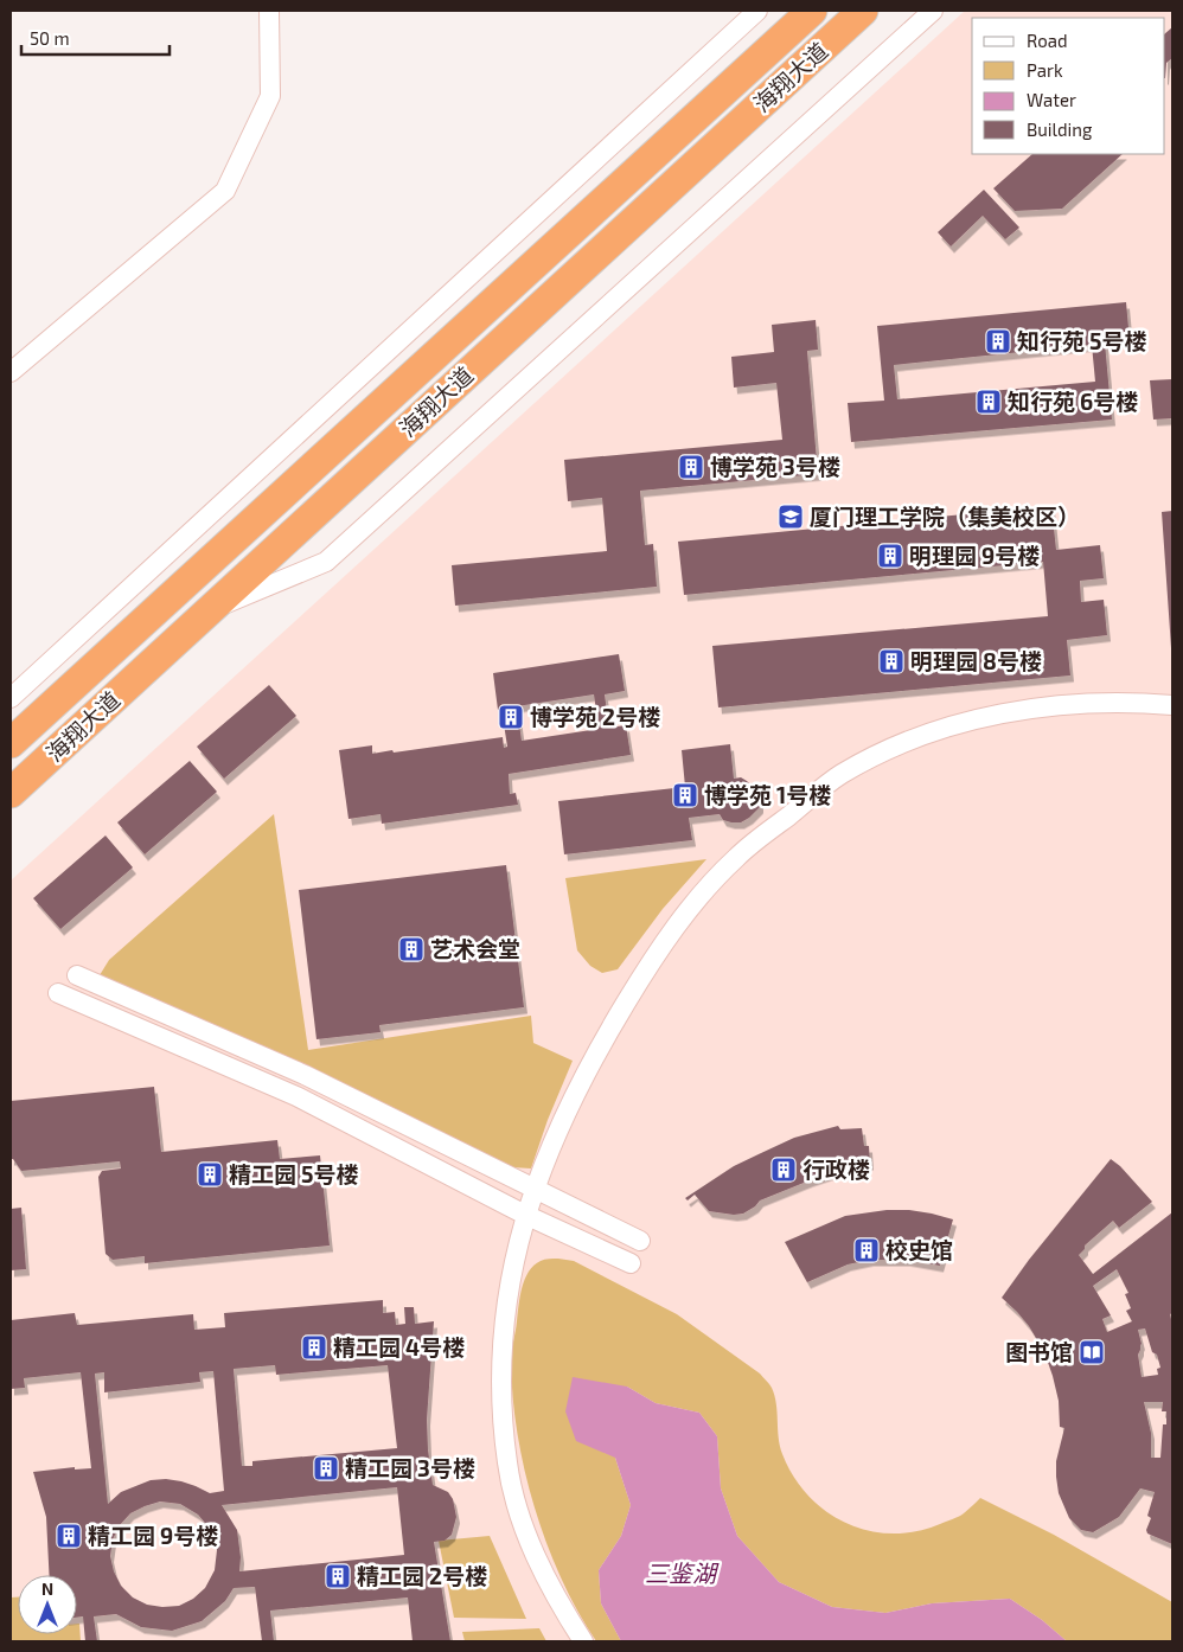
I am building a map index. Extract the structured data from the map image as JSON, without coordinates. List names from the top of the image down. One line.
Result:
{"streets":{"highway":["海翔大道"]},"water":["三鉴湖"],"places":{"building":["知行苑 5号楼","知行苑 6号楼","博学苑 3号楼","明理园 9号楼","明理园 8号楼","博学苑 2号楼","博学苑 1号楼","艺术会堂","行政楼","精工园 5号楼","校史馆","精工园 4号楼","精工园 3号楼","精工园 9号楼","精工园 2号楼"],"school or university":["厦门理工学院（集美校区）"],"library":["图书馆"]},"legend":["Road","Park","Water","Building"],"scale_bar":"50 m","north":"top"}
